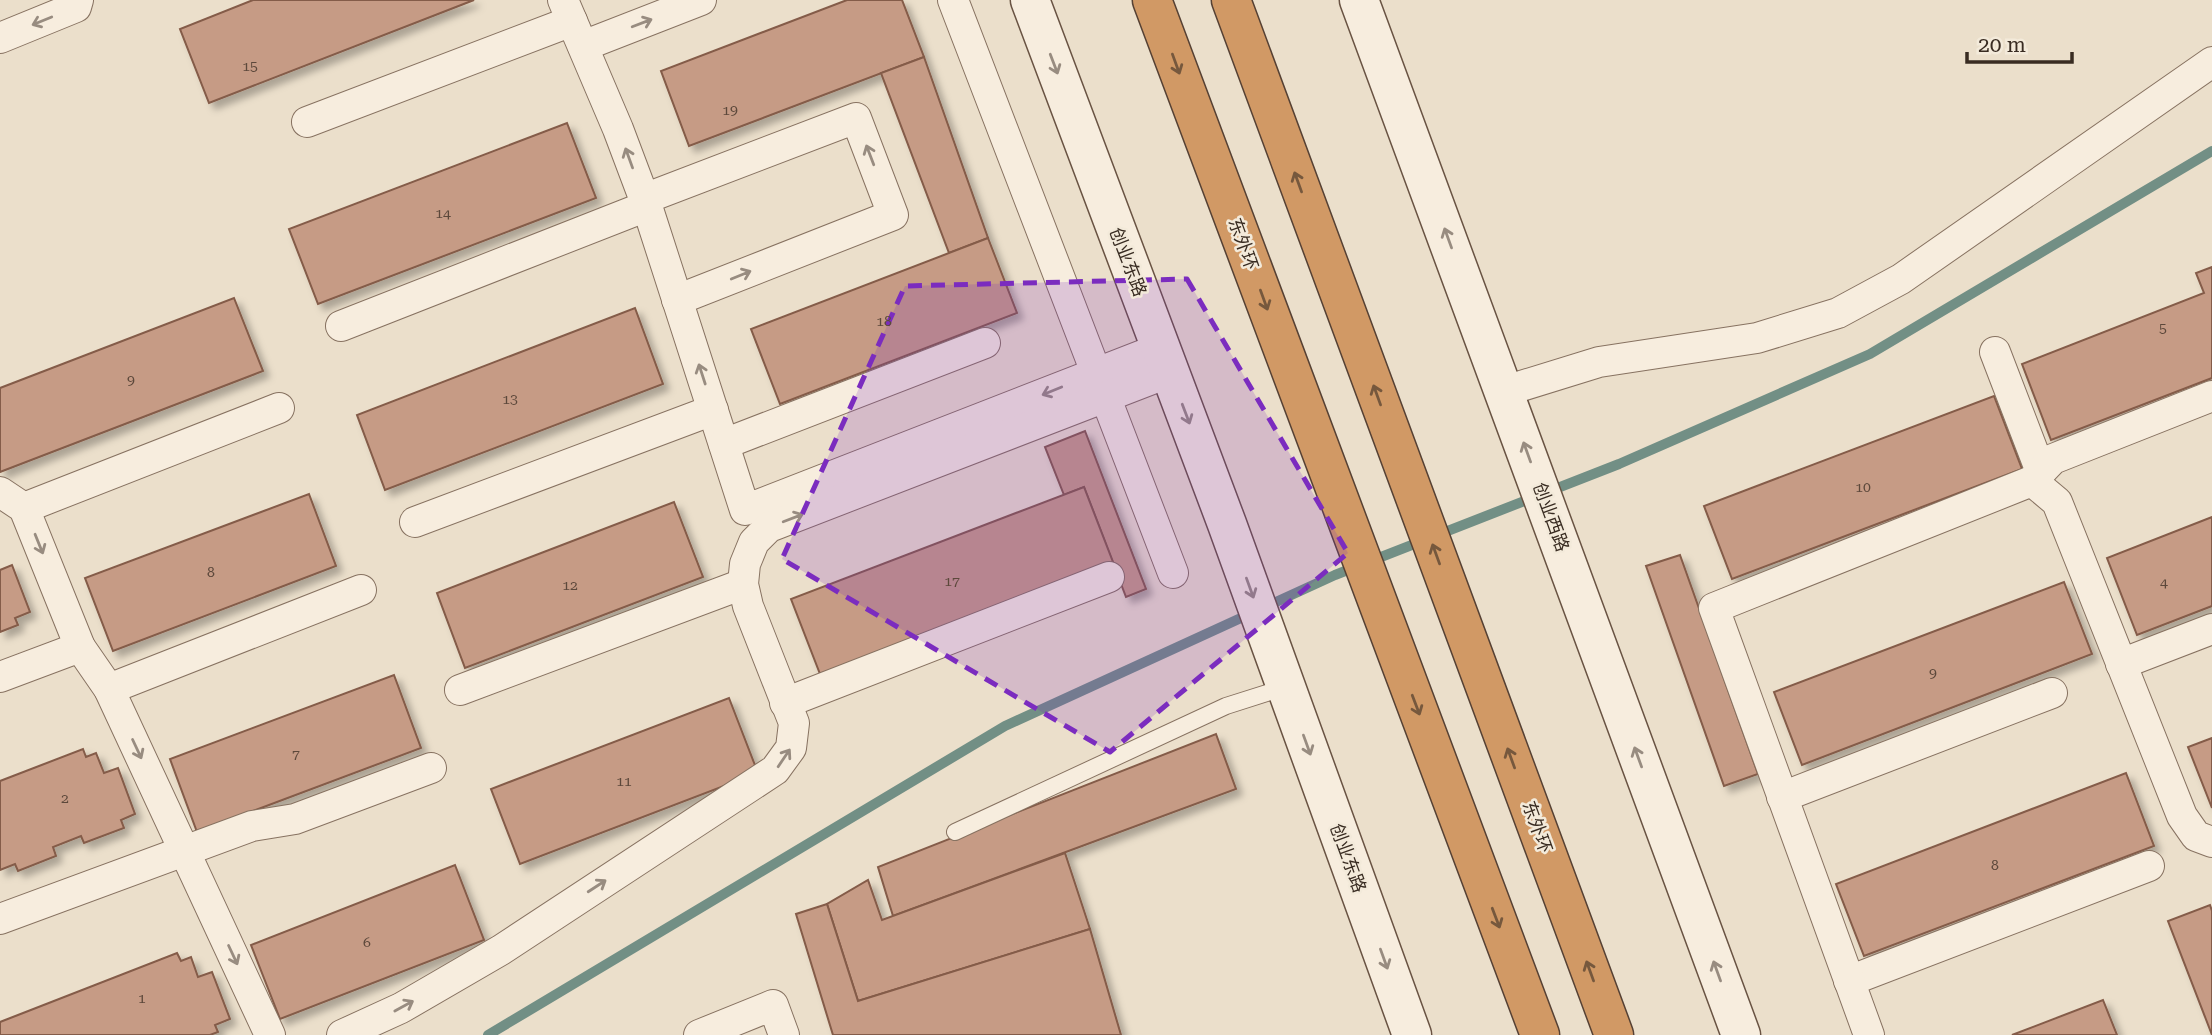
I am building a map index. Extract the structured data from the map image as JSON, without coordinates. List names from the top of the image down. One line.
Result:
{"streets":{"highway":["东外环"],"street":["创业东路","创业西路"]},"one_way":["创业西路"],"house_numbers":["15","19","14","18","5","9","13","10","8","17","4","12","9","7","11","2","8","6","1"],"scale_bar":"20 m"}
